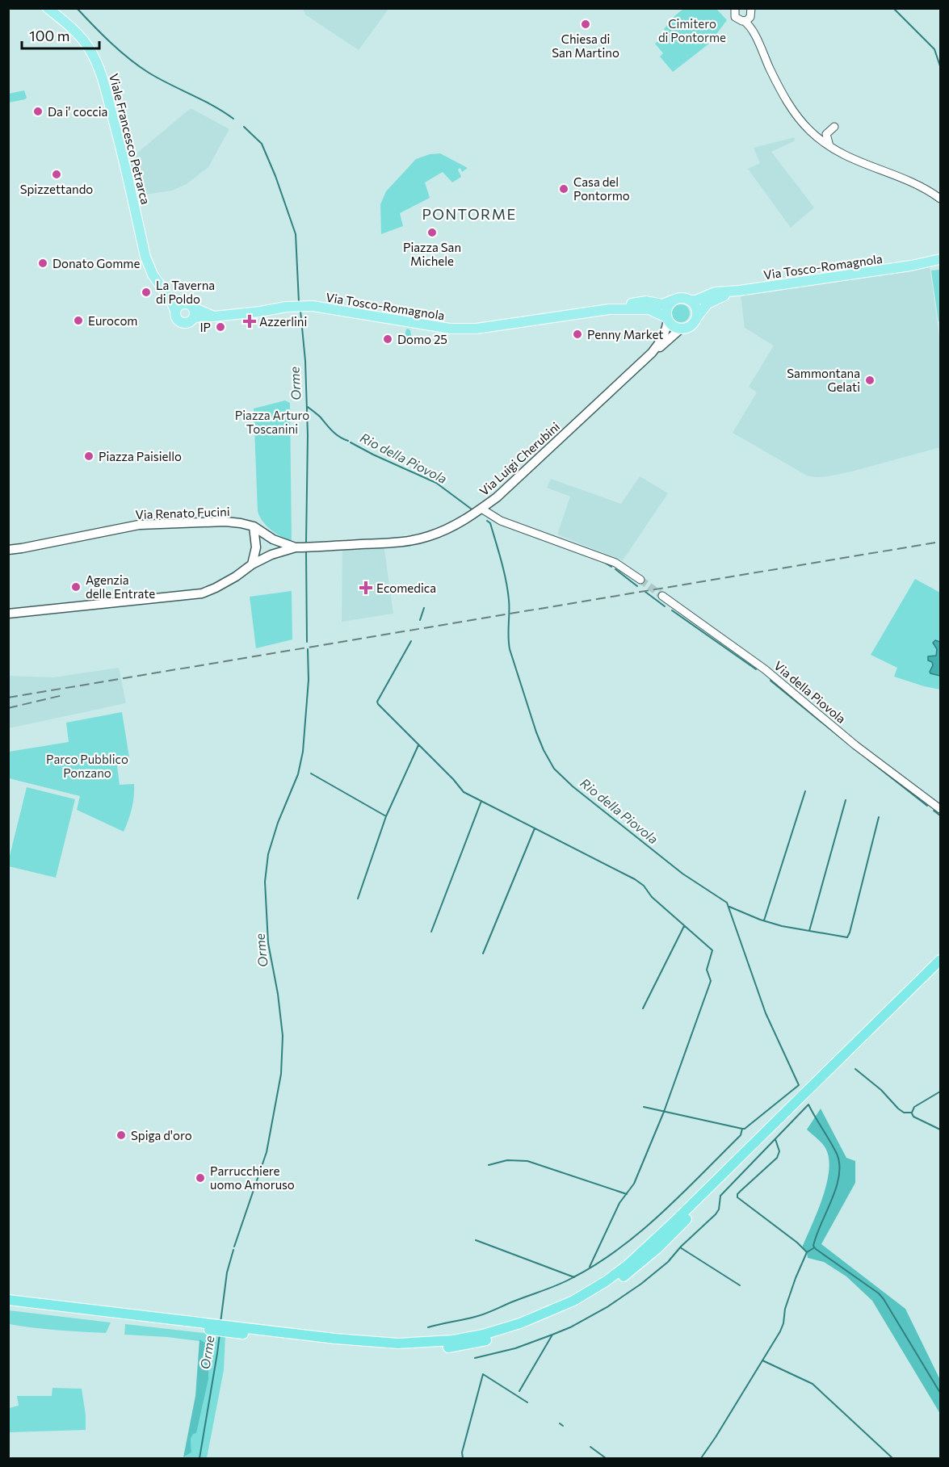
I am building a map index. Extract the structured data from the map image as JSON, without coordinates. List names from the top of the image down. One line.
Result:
{"streets":{"main road":["Viale Francesco Petrarca","Via Tosco-Romagnola","Via Luigi Cherubini","Via Renato Fucini"],"street":["Via della Piovola"]},"crossings":[["Viale Francesco Petrarca","Via Tosco-Romagnola"],["Via Tosco-Romagnola","Via Luigi Cherubini"],["Via Luigi Cherubini","Via Renato Fucini"]],"districts":["PONTORME"],"water":["Orme","Rio della Piovola"],"parks":["Cimitero di Pontorme","Piazza Arturo Toscanini","Parco Pubblico Ponzano"],"places":{"other":["Chiesa di San Martino","Da i' coccia","Spizzettando","Casa del Pontormo","Piazza San Michele","Donato Gomme","La Taverna di Poldo","Eurocom","IP","Penny Market","Domo 25","Sammontana Gelati","Piazza Paisiello","Agenzia delle Entrate","Spiga d'oro","Parrucchiere uomo Amoruso"],"health":["Azzerlini","Ecomedica"]},"scale_bar":"100 m"}
